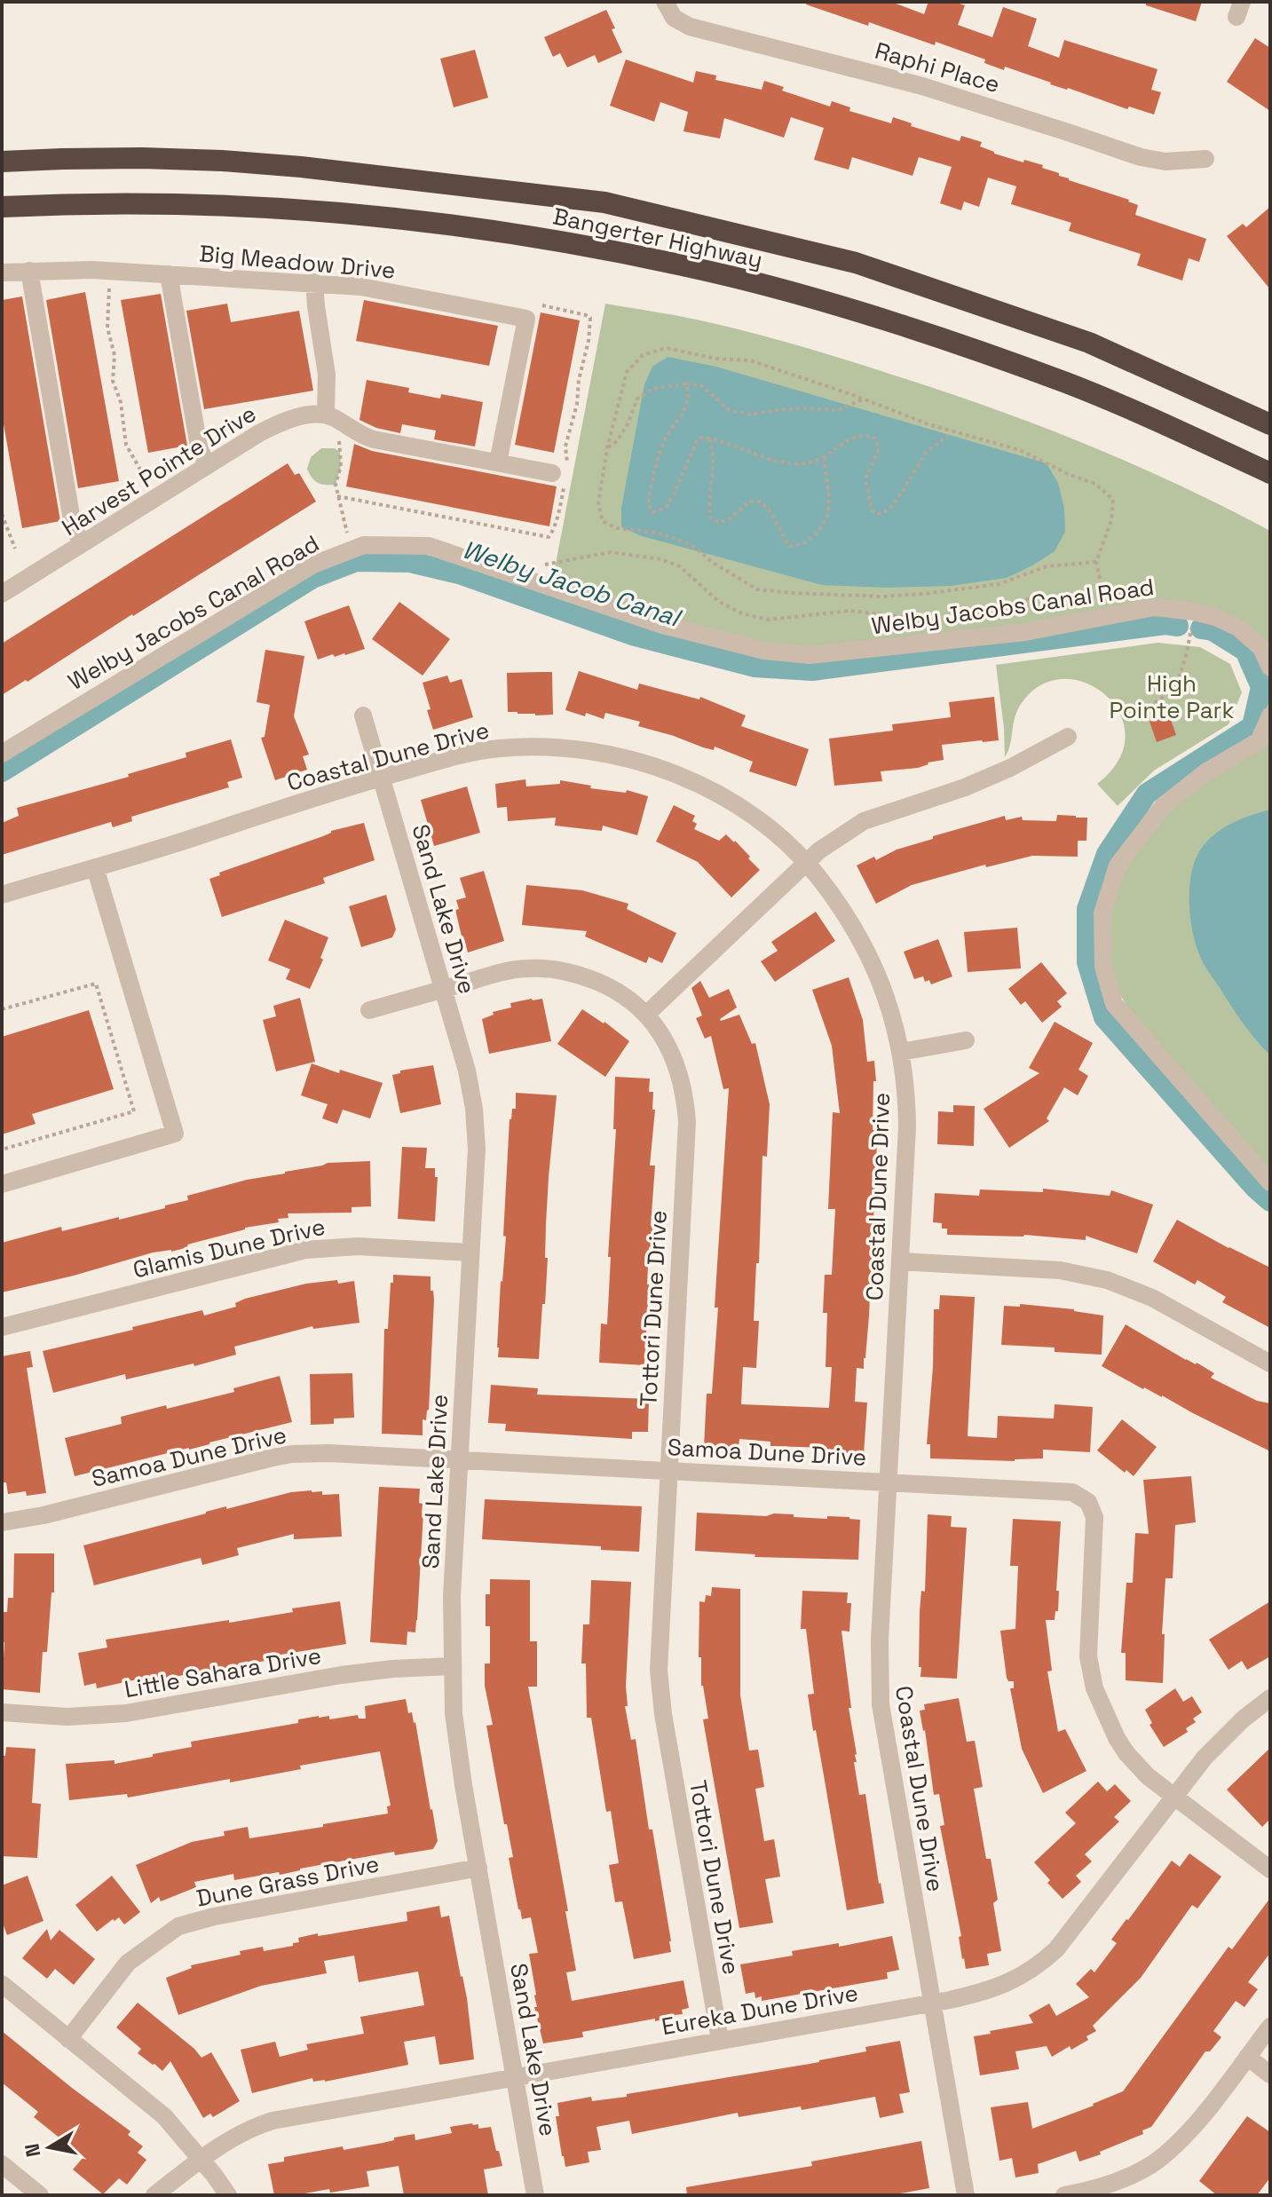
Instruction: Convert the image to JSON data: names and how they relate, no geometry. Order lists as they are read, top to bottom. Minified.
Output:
{"streets":{"highway":["Bangerter Highway"],"street":["Raphi Place","Big Meadow Drive","Harvest Pointe Drive","Welby Jacobs Canal Road","Coastal Dune Drive","Sand Lake Drive","Glamis Dune Drive","Tottori Dune Drive","Samoa Dune Drive","Little Sahara Drive","Dune Grass Drive","Eureka Dune Drive"]},"crossings":[["Coastal Dune Drive","Sand Lake Drive"],["Coastal Dune Drive","Samoa Dune Drive"],["Coastal Dune Drive","Eureka Dune Drive"],["Sand Lake Drive","Glamis Dune Drive"],["Sand Lake Drive","Tottori Dune Drive"],["Sand Lake Drive","Samoa Dune Drive"],["Sand Lake Drive","Little Sahara Drive"],["Sand Lake Drive","Dune Grass Drive"],["Sand Lake Drive","Eureka Dune Drive"],["Tottori Dune Drive","Samoa Dune Drive"],["Tottori Dune Drive","Eureka Dune Drive"],["Samoa Dune Drive","Eureka Dune Drive"]],"water":["Welby Jacob Canal"],"parks":["High Pointe Park"],"north":"left"}
